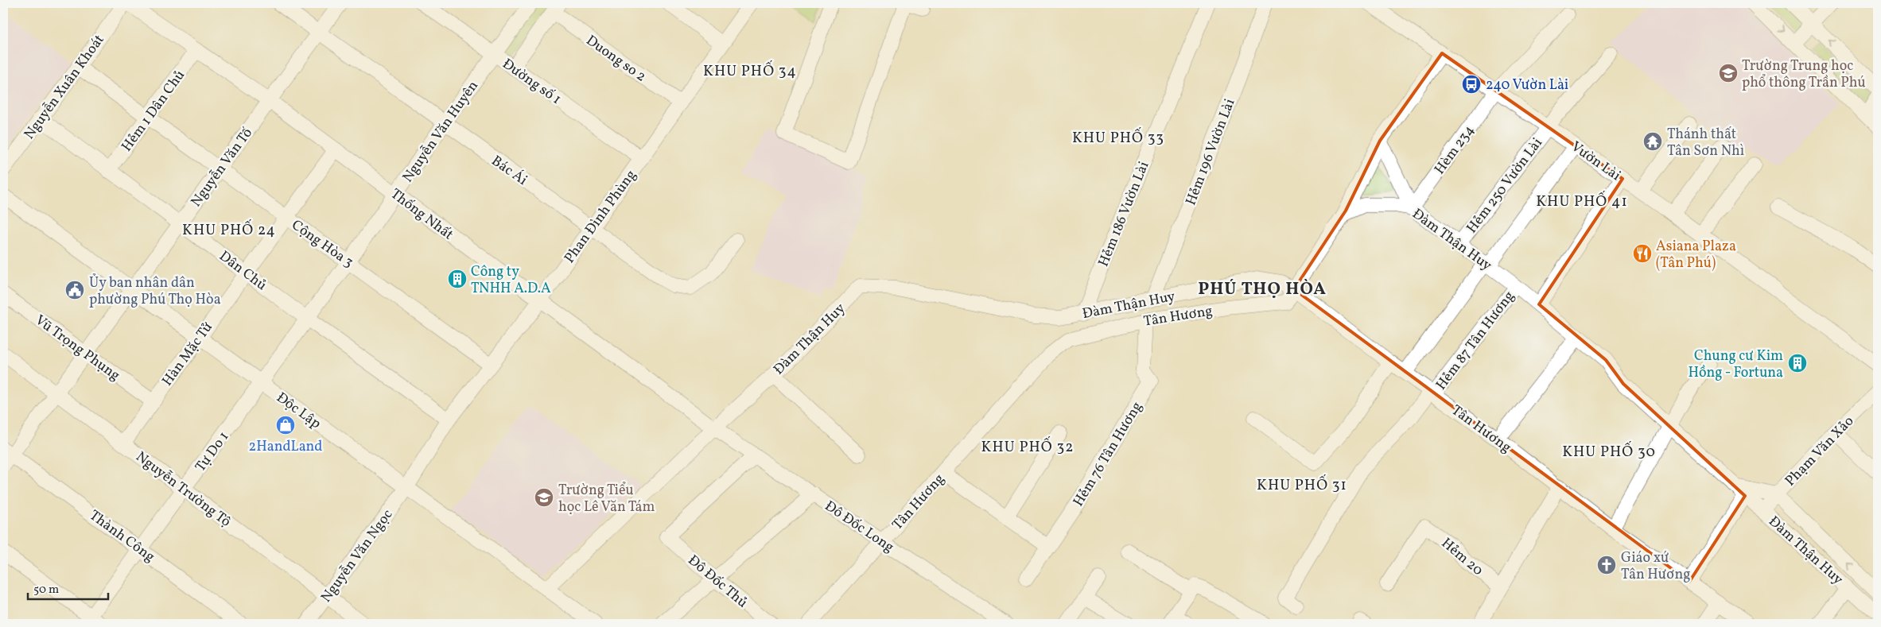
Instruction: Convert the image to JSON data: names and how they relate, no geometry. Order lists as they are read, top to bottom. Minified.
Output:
{"streets":{"street":["Duong so 2","Đường số 1","Nguyễn Xuân Khoát","Hẻm 1 Dân Chủ","Nguyễn Văn Huyên","Hèm 234","Hẻm 196 Vườn Lài","Vườn Lài","Nguyễn Văn Tố","Bác Ái","Hẻm 250 Vườn Lài","Thống Nhất","Hẻm 186 Vườn Lài","Phan Đình Phùng","Đàm Thận Huy","Cộng Hòa 3","Dân Chủ","Tân Hương","Hẻm 87 Tân Hương","Vũ Trọng Phụng","Hàn Mặc Tử","Độc Lập","Phạm Văn Xảo","Tự Do 1","Hẻm 76 Tân Hương","Nguyễn Trường Tộ","Đô Đốc Long","Thành Công","Nguyễn Văn Ngọc","Hẻm 20","Đô Đốc Thủ"]},"crossings":[["Duong so 2","Phan Đình Phùng"],["Đường số 1","Nguyễn Văn Huyên"],["Đường số 1","Phan Đình Phùng"],["Nguyễn Xuân Khoát","Thống Nhất"],["Nguyễn Xuân Khoát","Cộng Hòa 3"],["Nguyễn Xuân Khoát","Dân Chủ"],["Hẻm 1 Dân Chủ","Thống Nhất"],["Hẻm 1 Dân Chủ","Cộng Hòa 3"],["Hẻm 1 Dân Chủ","Dân Chủ"],["Nguyễn Văn Huyên","Bác Ái"],["Nguyễn Văn Huyên","Thống Nhất"],["Nguyễn Văn Huyên","Cộng Hòa 3"],["Nguyễn Văn Huyên","Dân Chủ"],["Nguyễn Văn Huyên","Độc Lập"],["Nguyễn Văn Huyên","Tự Do 1"],["Hèm 234","Vườn Lài"],["Hèm 234","Đàm Thận Huy"],["Hẻm 196 Vườn Lài","Đàm Thận Huy"],["Vườn Lài","Hẻm 250 Vườn Lài"],["Nguyễn Văn Tố","Bác Ái"],["Nguyễn Văn Tố","Thống Nhất"],["Nguyễn Văn Tố","Cộng Hòa 3"],["Nguyễn Văn Tố","Dân Chủ"],["Nguyễn Văn Tố","Vũ Trọng Phụng"],["Nguyễn Văn Tố","Độc Lập"],["Nguyễn Văn Tố","Nguyễn Trường Tộ"],["Nguyễn Văn Tố","Thành Công"],["Bác Ái","Phan Đình Phùng"],["Hẻm 250 Vườn Lài","Đàm Thận Huy"],["Thống Nhất","Phan Đình Phùng"],["Thống Nhất","Đàm Thận Huy"],["Thống Nhất","Hàn Mặc Tử"],["Thống Nhất","Đô Đốc Long"],["Hẻm 186 Vườn Lài","Đàm Thận Huy"],["Phan Đình Phùng","Cộng Hòa 3"],["Phan Đình Phùng","Dân Chủ"],["Phan Đình Phùng","Độc Lập"],["Phan Đình Phùng","Nguyễn Văn Ngọc"],["Đàm Thận Huy","Tân Hương"],["Đàm Thận Huy","Hẻm 87 Tân Hương"],["Đàm Thận Huy","Độc Lập"],["Đàm Thận Huy","Phạm Văn Xảo"],["Đàm Thận Huy","Đô Đốc Long"],["Cộng Hòa 3","Hàn Mặc Tử"],["Dân Chủ","Hàn Mặc Tử"],["Tân Hương","Hẻm 87 Tân Hương"],["Tân Hương","Hẻm 76 Tân Hương"],["Tân Hương","Đô Đốc Long"],["Vũ Trọng Phụng","Hàn Mặc Tử"],["Hàn Mặc Tử","Độc Lập"],["Hàn Mặc Tử","Nguyễn Trường Tộ"],["Độc Lập","Tự Do 1"],["Độc Lập","Nguyễn Văn Ngọc"],["Tự Do 1","Nguyễn Trường Tộ"],["Tự Do 1","Thành Công"],["Nguyễn Trường Tộ","Nguyễn Văn Ngọc"],["Đô Đốc Long","Đô Đốc Thủ"]],"districts":["KHU PHỐ 34","KHU PHỐ 33","KHU PHỐ 41","KHU PHỐ 24","PHÚ THỌ HÒA","KHU PHỐ 32","KHU PHỐ 30","KHU PHỐ 31"],"places":{"school or university":["Trường Trung học phổ thông Trần Phú","Trường Tiểu học Lê Văn Tám"],"bus stop":["240 Vườn Lài"],"temple":["Thánh thất Tân Sơn Nhì"],"restaurant":["Asiana Plaza (Tân Phú)"],"building":["Công ty TNHH A.D.A","Chung cư Kim Hồng - Fortuna"],"public building":["Ủy ban nhân dân phường Phú Thọ Hòa"],"shop":["2HandLand"],"church":["Giáo xứ Tân Hương"]},"scale_bar":"50 m"}
